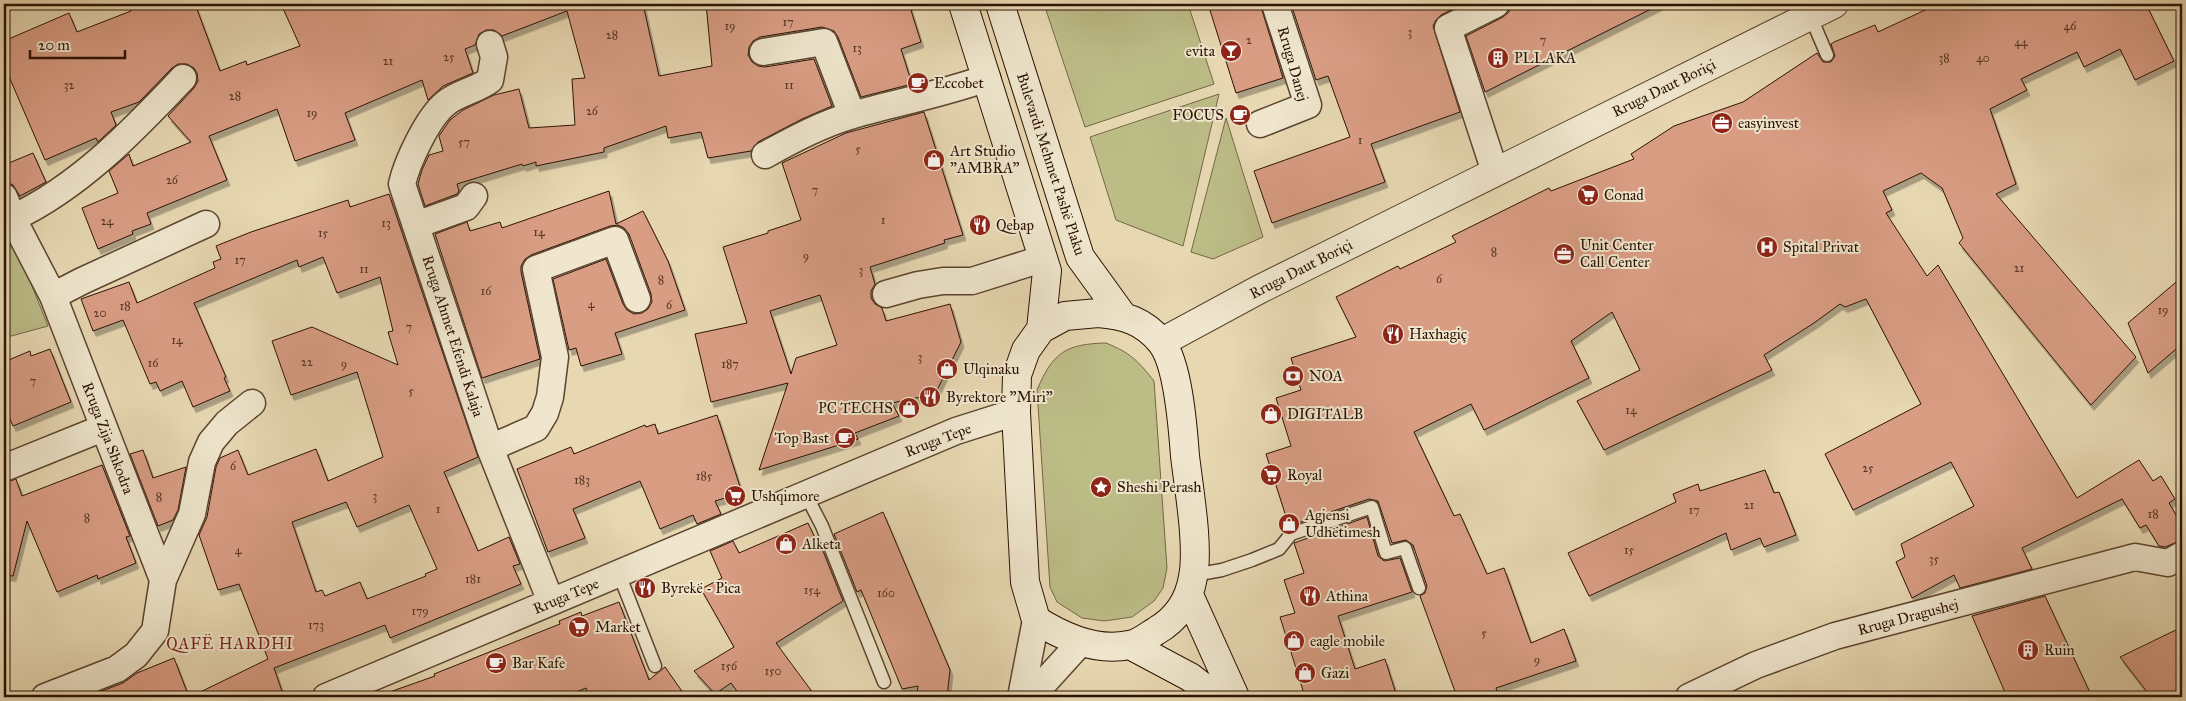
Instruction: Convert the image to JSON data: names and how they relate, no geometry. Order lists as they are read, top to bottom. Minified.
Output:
{"streets":{"main road":["Rruga Daut Boriçi","Bulevardi Mehmet Pashë Plaku"],"street":["Rruga Danej","Rruga Ahmet Efendi Kalaja","Rruga Zija Shkodra","Rruga Tepe","Rruga Dragushej"]},"crossings":[["Rruga Ahmet Efendi Kalaja","Rruga Tepe"]],"districts":["QAFË HARDHI"],"places":{"bar":["evita"],"building":["PLLAKA","Ruin"],"cafe":["Eccobet","FOCUS","Top Bast","Bar Kafe"],"office":["easyinvest","Unit Center Call Center"],"shop":["Art Studio \"AMBRA\"","Ulqinaku","PC TECHS","DIGITALB","Agjensi Udhëtimesh","Alketa","eagle mobile","Gazi"],"supermarket":["Conad","Royal","Ushqimore","Market"],"restaurant":["Qebap","Haxhagiç","Byrektore \"Miri\"","Byrekë - Pica","Athina"],"hospital":["Spital Privat"],"bank":["NOA"],"place":["Sheshi Perash"]},"house_numbers":["17","19","46","3","28","2","7","44","13","25","38","40","21","32","11","28","26","19","1","57","5","26","7","1","24","13","14","15","8","9","17","21","11","3","6","8","16","4","6","18","19","20","7","14","3","22","16","9","187","7","5","14","6","25","185","183","3","8","21","1","17","18","8","4","15","35","181","154","160","179","173","5","9","156","150"],"scale_bar":"20 m"}
